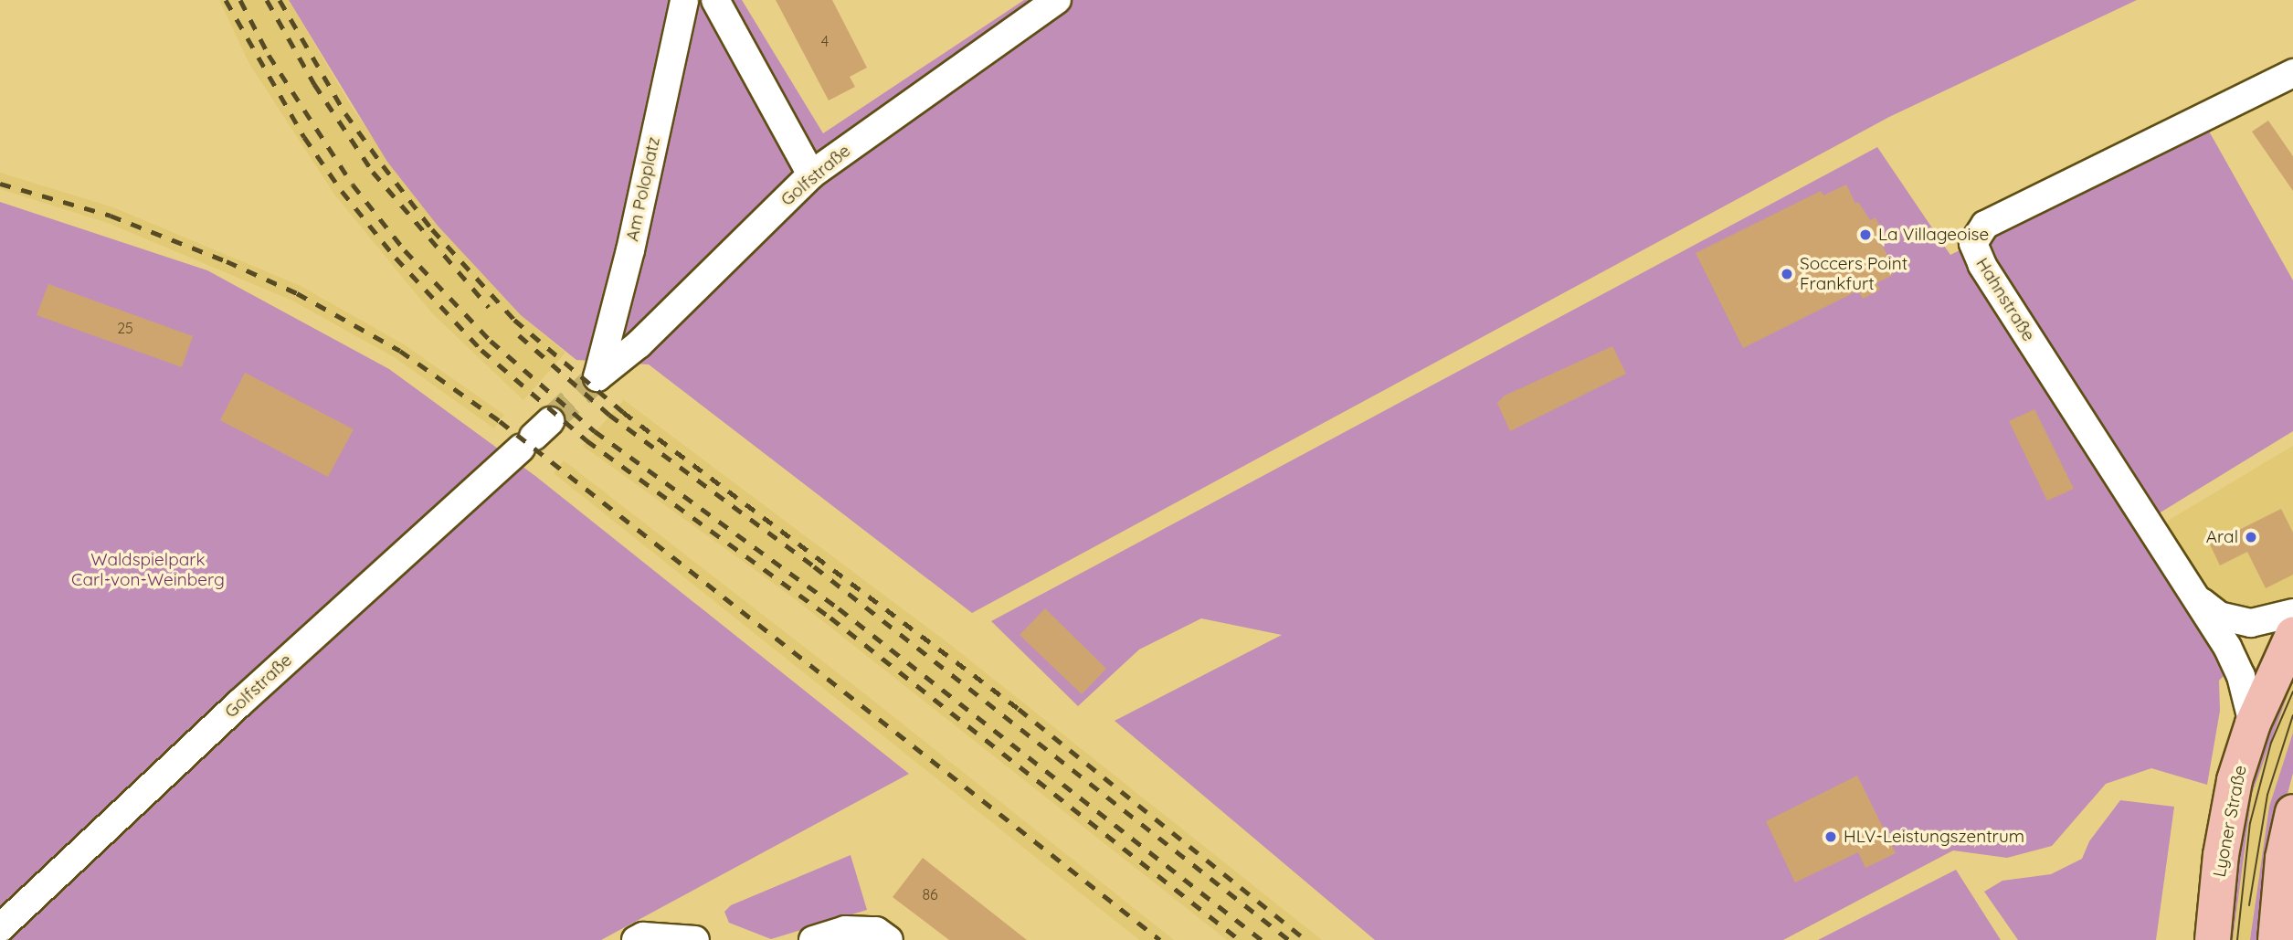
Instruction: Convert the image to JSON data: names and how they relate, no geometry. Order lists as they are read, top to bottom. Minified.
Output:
{"streets":{"main road":["Lyoner Straße"],"street":["Golfstraße","Am Poloplatz","Hahnstraße"]},"crossings":[["Golfstraße","Am Poloplatz"],["Hahnstraße","Lyoner Straße"]],"parks":["Waldspielpark Carl-von-Weinberg"],"places":["La Villageoise","Soccers Point Frankfurt","Aral","HLV-Leistungszentrum"],"house_numbers":["4","25","86"]}
